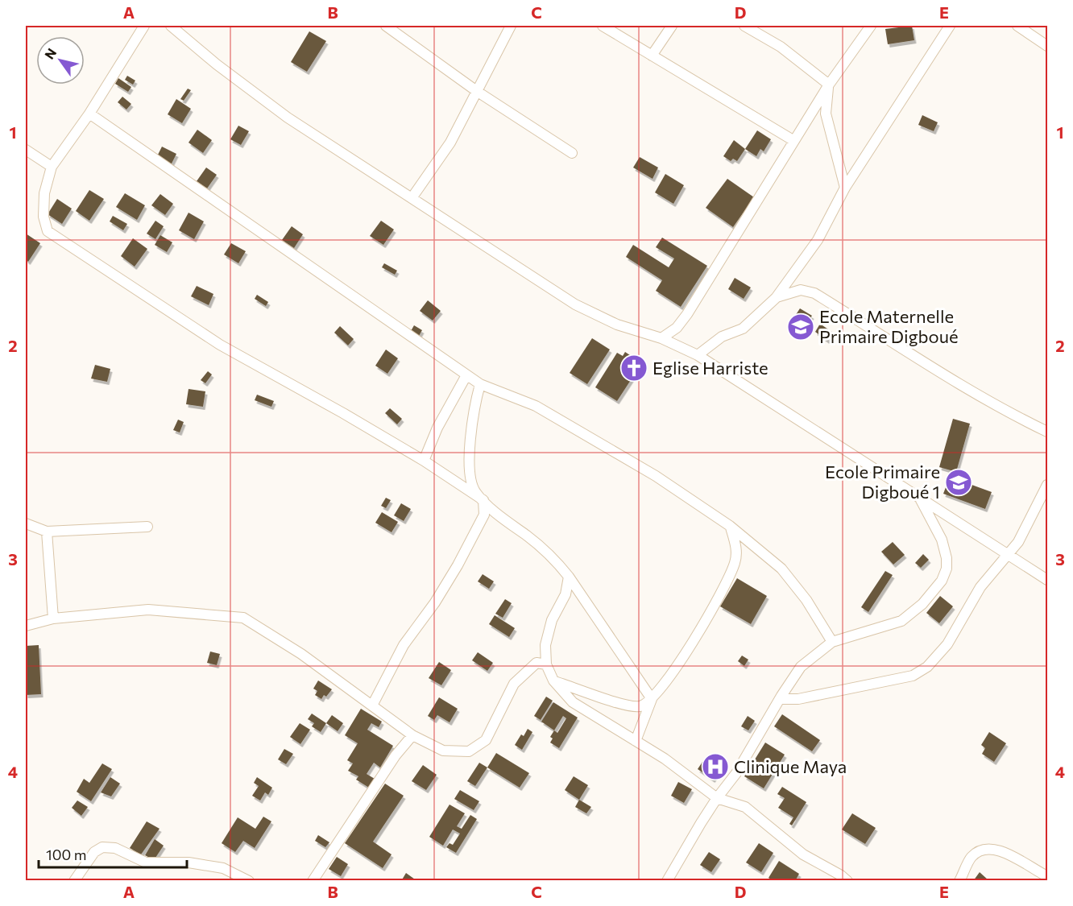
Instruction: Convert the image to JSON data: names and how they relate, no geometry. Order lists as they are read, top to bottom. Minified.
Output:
{"places":{"school or university":["Ecole Maternelle Primaire Digboué","Ecole Primaire Digboué 1"],"church":["Eglise Harriste"],"hospital":["Clinique Maya"]},"scale_bar":"100 m","north":"top left","grid":{"columns":["A","B","C","D","E"],"rows":["1","2","3","4"]}}
